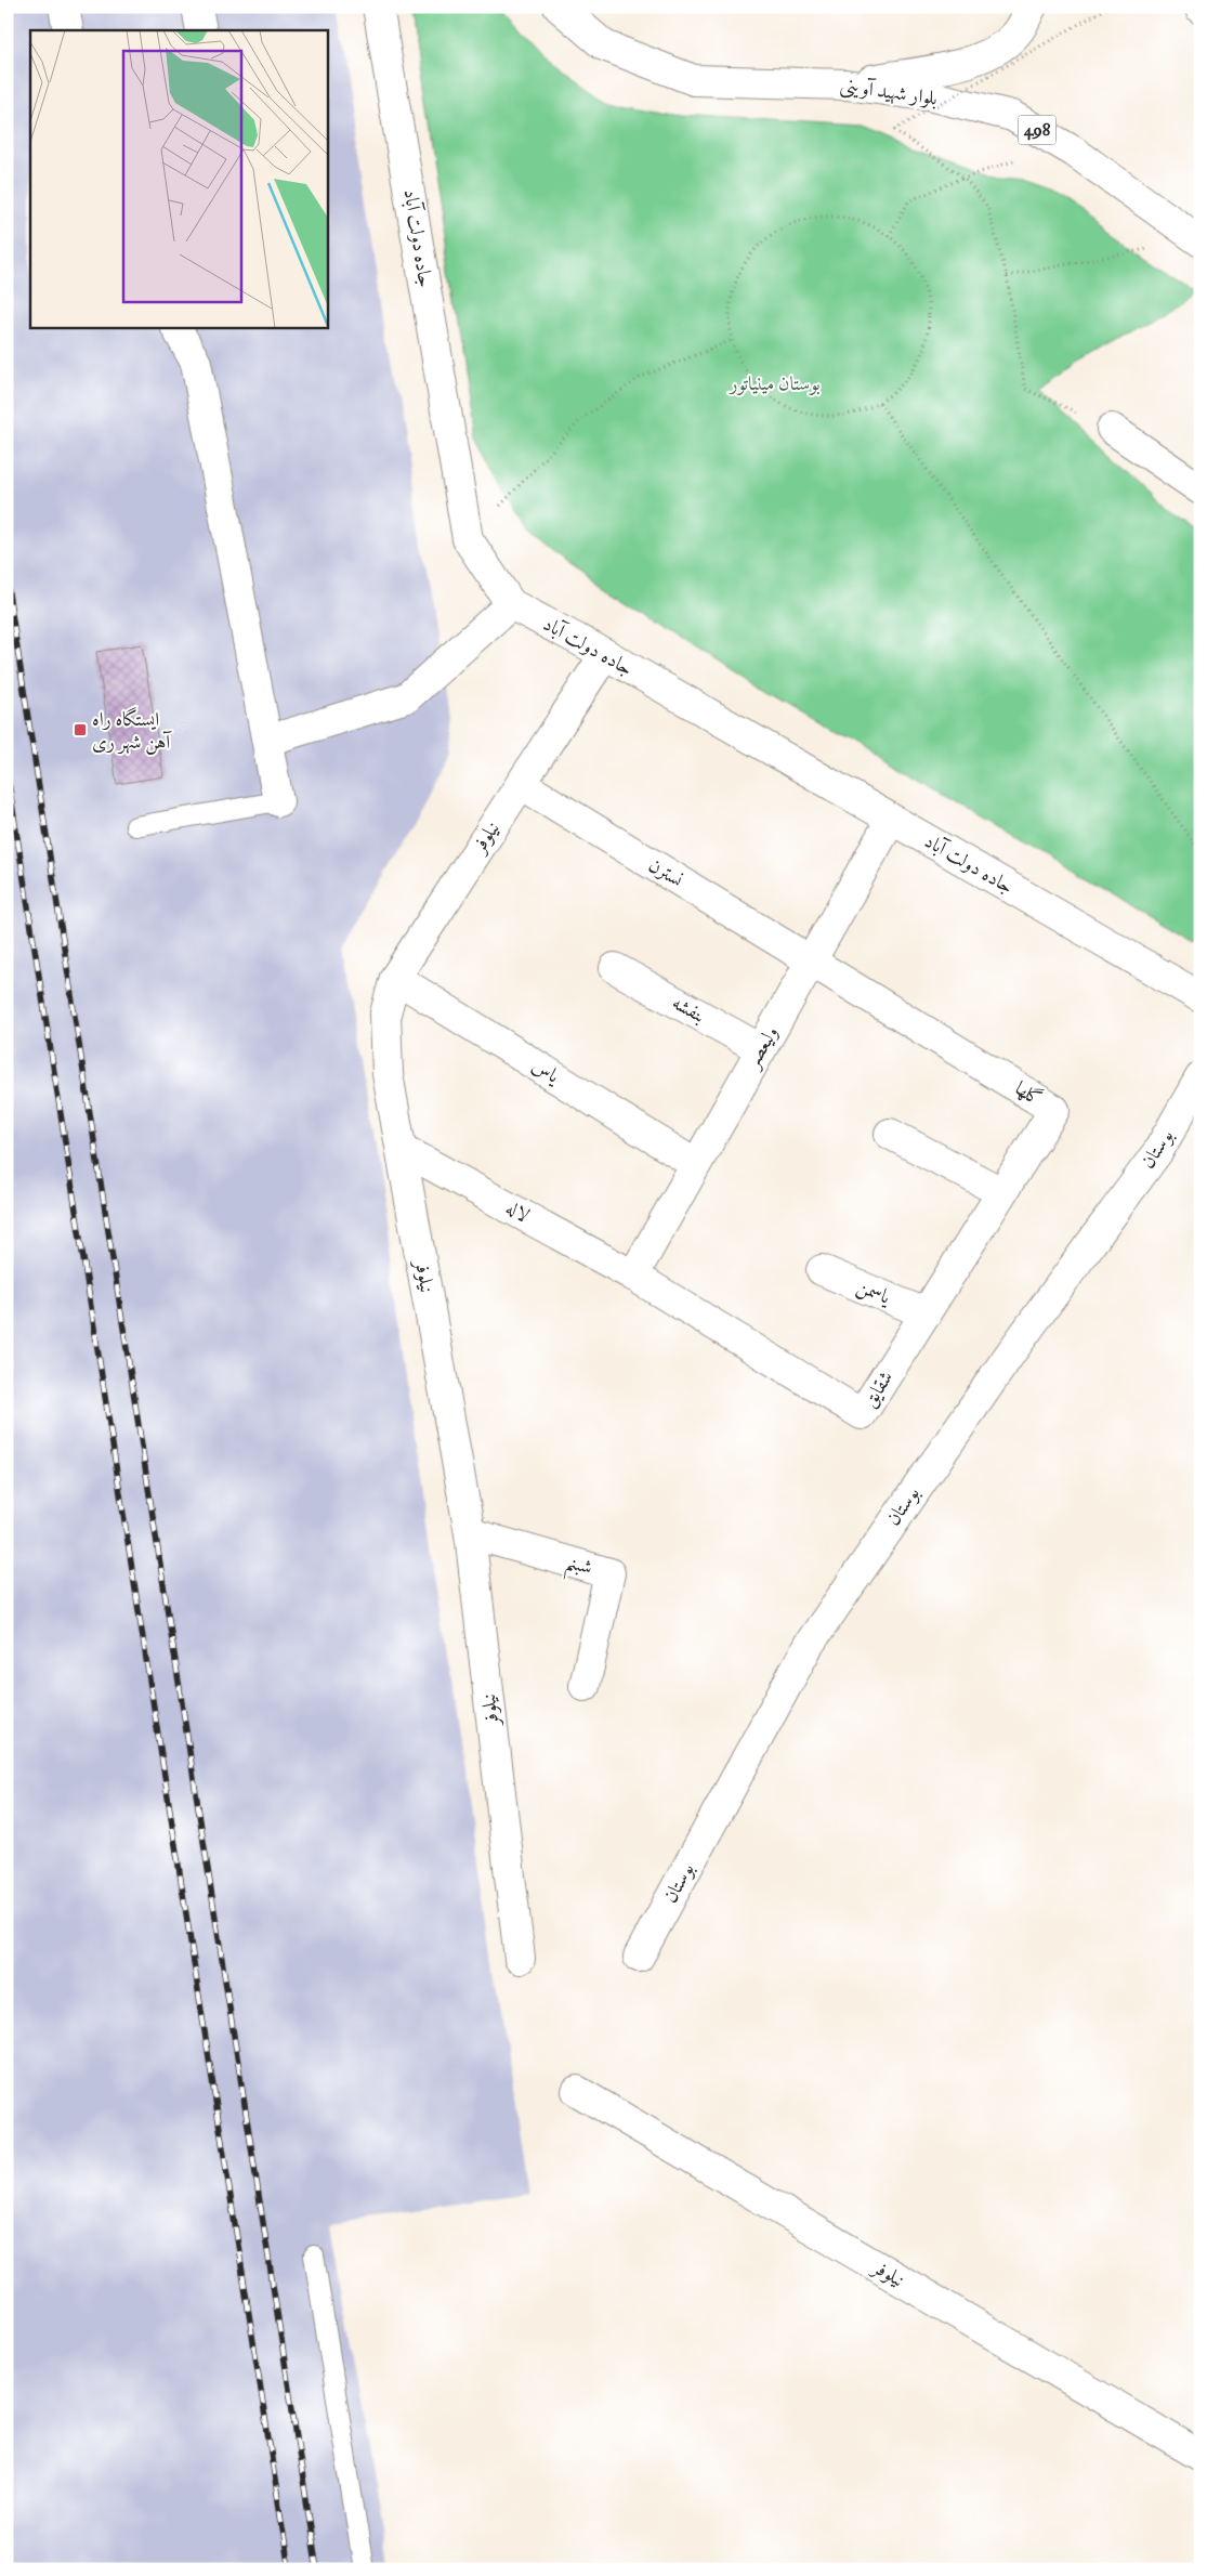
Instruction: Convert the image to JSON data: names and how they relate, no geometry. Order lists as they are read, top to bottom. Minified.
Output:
{"streets":{"street":["بلوار شهید آوینی","498","جاده دولت آباد","نیلوفر","نسترن","بنفشه","ولیعصر","یاس","گلها","بوستان","لاله","یاسمن","شقایق","شبنم"]},"crossings":[["جاده دولت آباد","نیلوفر"],["جاده دولت آباد","ولیعصر"],["نیلوفر","نسترن"],["نیلوفر","یاس"],["نیلوفر","لاله"],["نیلوفر","شبنم"],["نسترن","ولیعصر"],["نسترن","گلها"],["بنفشه","ولیعصر"],["ولیعصر","یاس"],["ولیعصر","گلها"],["ولیعصر","لاله"],["ولیعصر","شقایق"],["گلها","شقایق"],["لاله","شقایق"],["یاسمن","شقایق"]],"parks":["بوستان مینیاتور"],"places":{"transit":["ایستگاه راه آهن شهر ری"]}}
